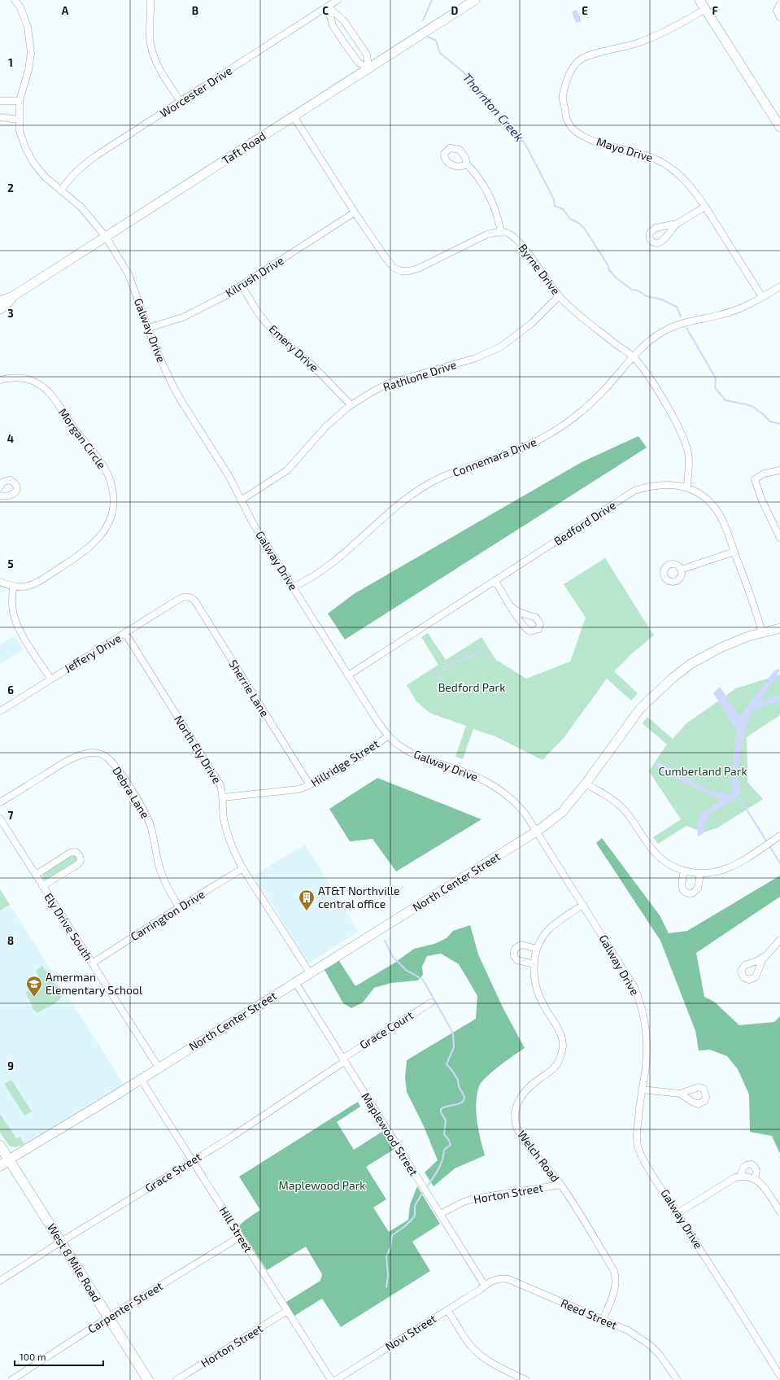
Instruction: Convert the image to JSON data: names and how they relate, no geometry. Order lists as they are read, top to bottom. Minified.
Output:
{"streets":{"main road":["North Center Street","West 8 Mile Road"],"street":["Worcester Drive","Taft Road","Mayo Drive","Byrne Drive","Kilrush Drive","Galway Drive","Emery Drive","Rathlone Drive","Morgan Circle","Connemara Drive","Bedford Drive","Jeffery Drive","Sherrie Lane","North Ely Drive","Hillridge Street","Debra Lane","Carrington Drive","Ely Drive South","Grace Court","Maplewood Street","Welch Road","Grace Street","Horton Street","Hill Street","Carpenter Street","Reed Street","Novi Street"]},"crossings":[["Worcester Drive","Galway Drive"],["Taft Road","Galway Drive"],["Mayo Drive","Connemara Drive"],["Byrne Drive","Rathlone Drive"],["Byrne Drive","Connemara Drive"],["Byrne Drive","Bedford Drive"],["Kilrush Drive","Galway Drive"],["Kilrush Drive","Emery Drive"],["Galway Drive","Rathlone Drive"],["Galway Drive","Connemara Drive"],["Galway Drive","Bedford Drive"],["Galway Drive","Hillridge Street"],["Galway Drive","North Center Street"],["Galway Drive","Welch Road"],["Emery Drive","Rathlone Drive"],["Bedford Drive","North Center Street"],["Jeffery Drive","Sherrie Lane"],["Jeffery Drive","North Ely Drive"],["Sherrie Lane","Hillridge Street"],["North Ely Drive","Hillridge Street"],["North Ely Drive","North Center Street"],["North Ely Drive","Carrington Drive"],["Debra Lane","Carrington Drive"],["North Center Street","Ely Drive South"],["North Center Street","Maplewood Street"],["North Center Street","Hill Street"],["North Center Street","West 8 Mile Road"],["Carrington Drive","Ely Drive South"],["Grace Court","Maplewood Street"],["Grace Court","Grace Street"],["Maplewood Street","Grace Street"],["Maplewood Street","Horton Street"],["Maplewood Street","Reed Street"],["Maplewood Street","Novi Street"],["Welch Road","Horton Street"],["Welch Road","Reed Street"],["Grace Street","Hill Street"],["Grace Street","West 8 Mile Road"],["Horton Street","Hill Street"],["Hill Street","Carpenter Street"],["West 8 Mile Road","Carpenter Street"],["Reed Street","Novi Street"]],"water":["Thornton Creek"],"parks":["Bedford Park","Cumberland Park","Maplewood Park"],"places":{"building":["AT&T Northville central office"],"school or university":["Amerman Elementary School"]},"scale_bar":"100 m","grid":{"columns":["A","B","C","D","E","F"],"rows":["1","2","3","4","5","6","7","8","9"]}}
